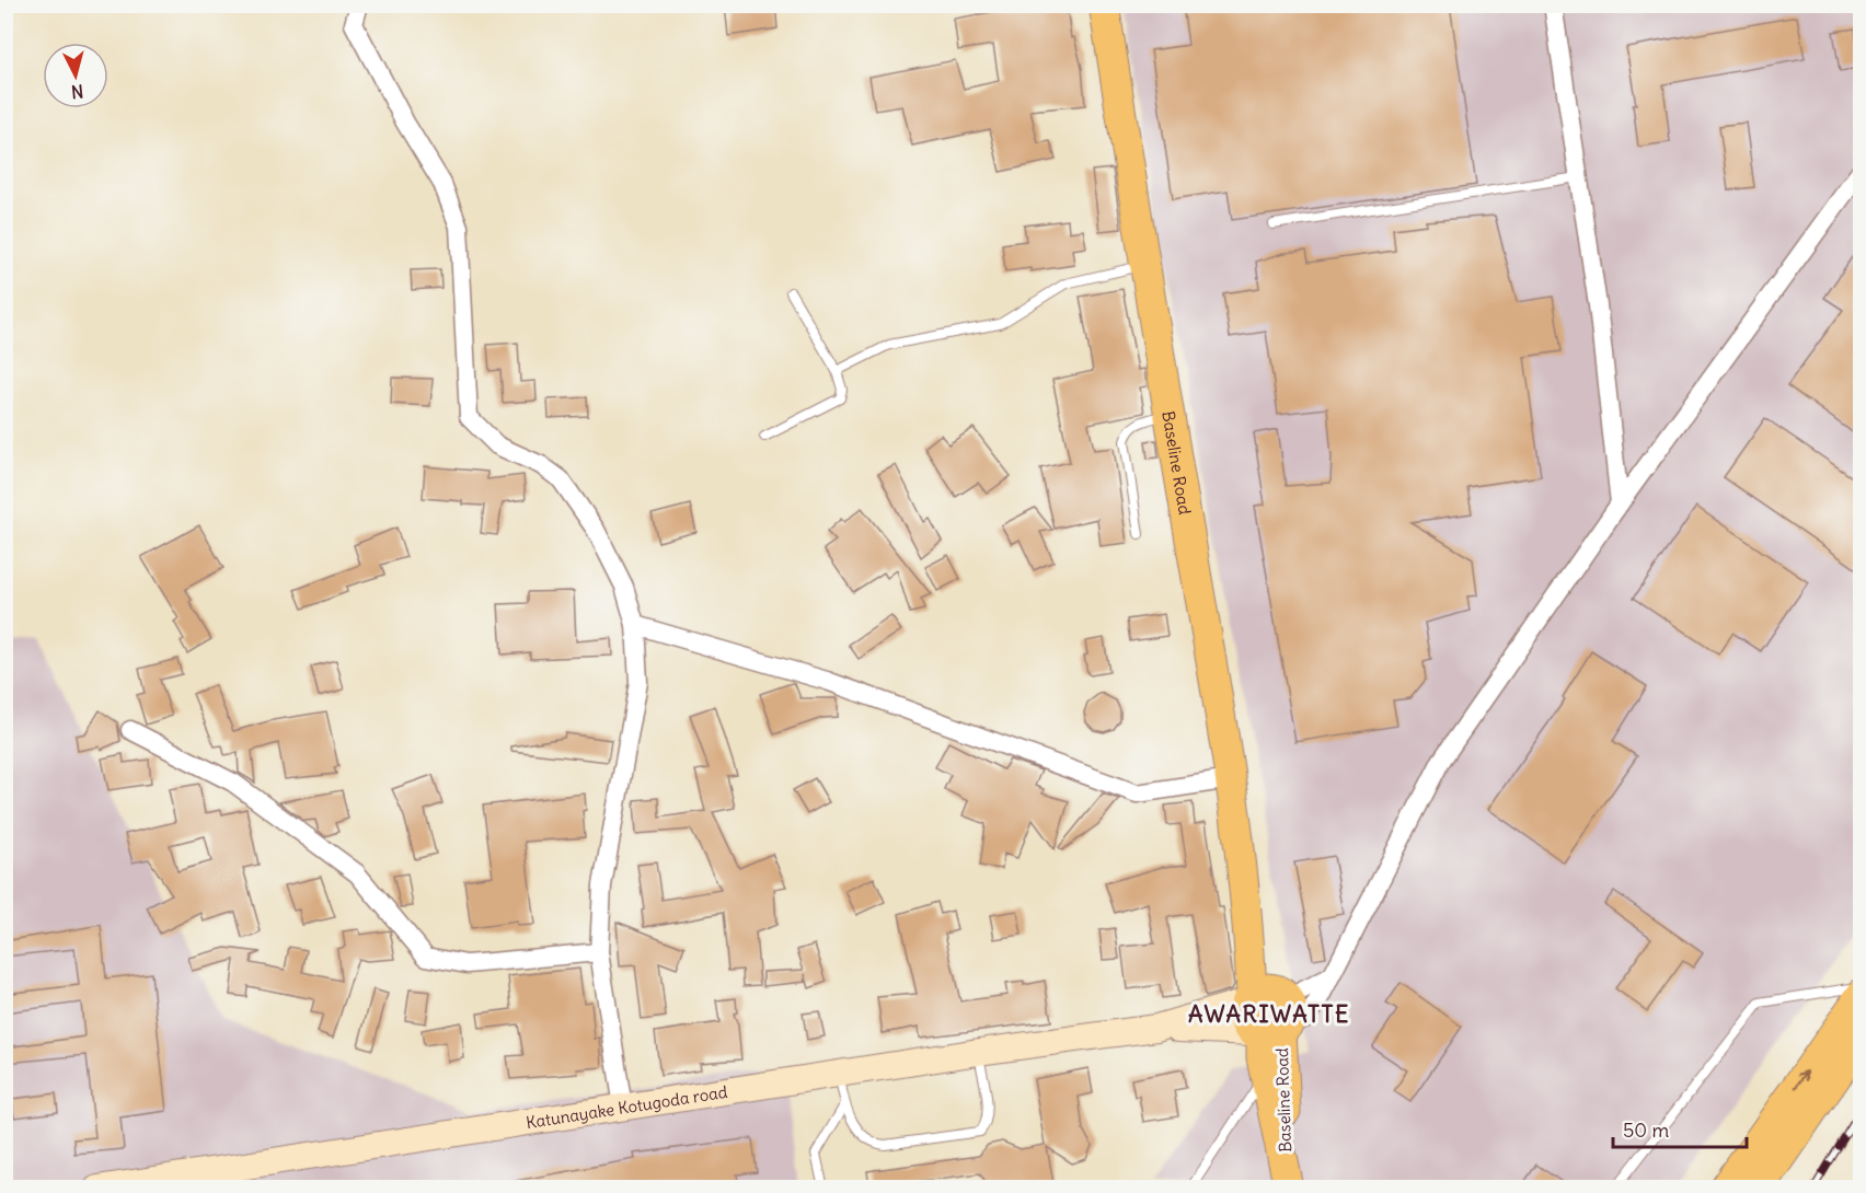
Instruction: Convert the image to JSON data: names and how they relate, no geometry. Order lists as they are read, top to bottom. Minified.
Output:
{"streets":{"main road":["Baseline Road","Katunayake Kotugoda road"]},"crossings":[["Baseline Road","Katunayake Kotugoda road"]],"districts":["AWARIWATTE"],"scale_bar":"50 m","north":"bottom"}
